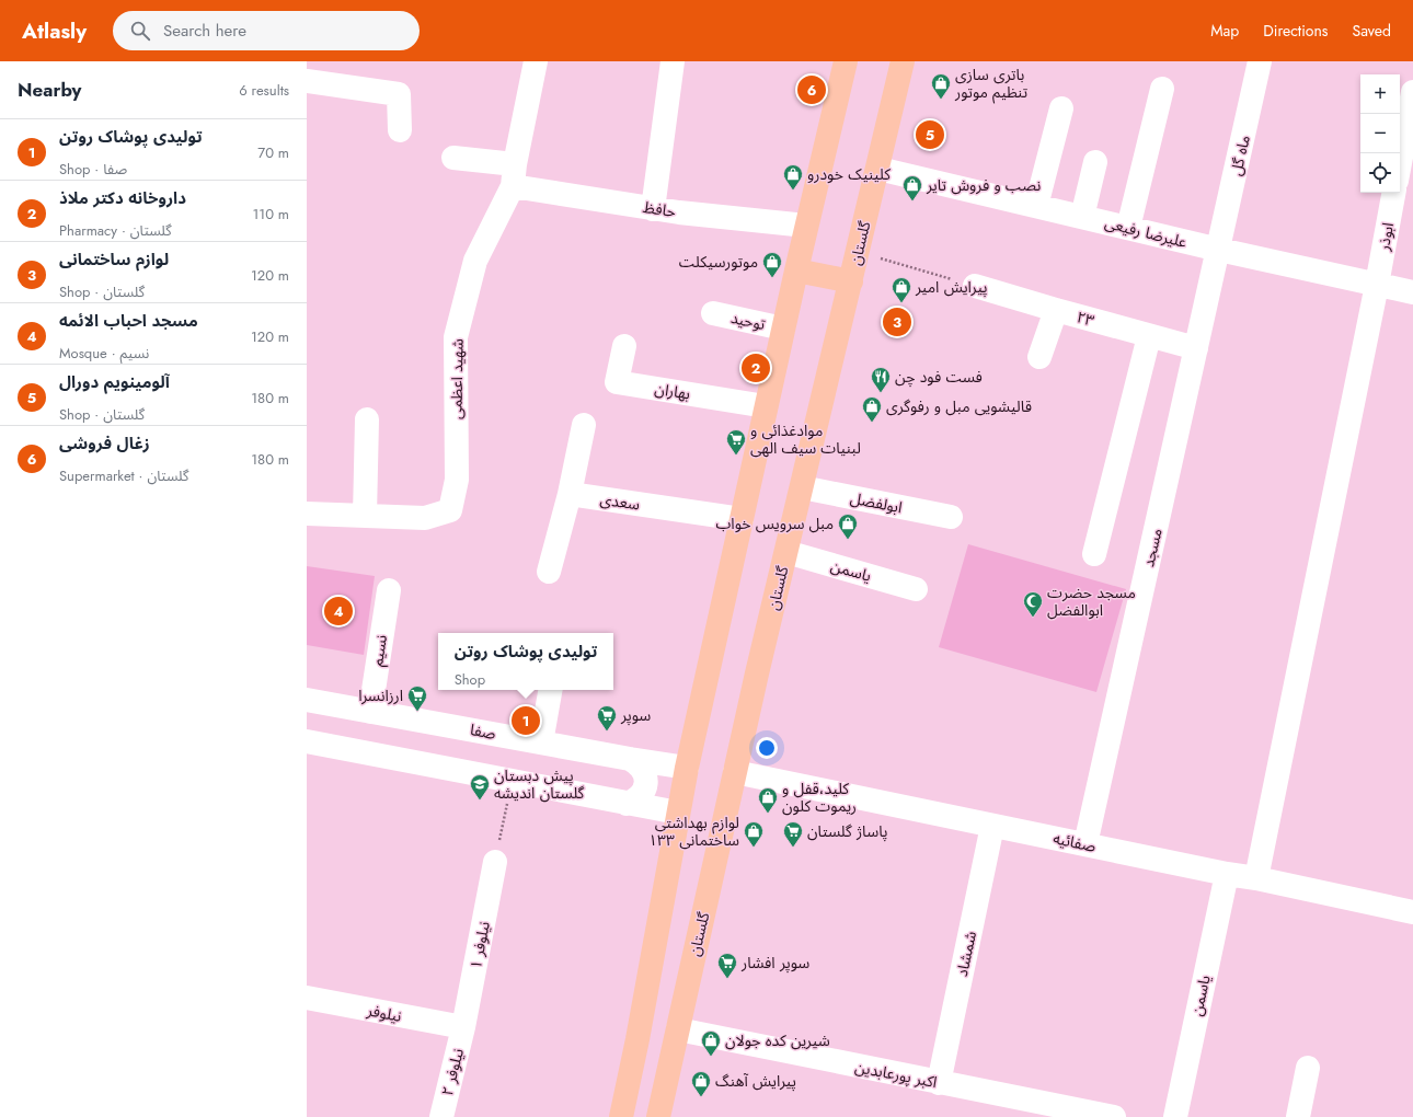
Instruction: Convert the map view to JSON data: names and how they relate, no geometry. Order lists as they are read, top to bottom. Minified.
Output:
{"streets":{"main road":["گلستان"],"street":["ماه گل","حافظ","علیرضا رفیعی","ابوذر","۲۳","توحید","شهید اعظمی","بهاران","سعدی","ابولفضل","مسجد","یاسمن","نسیم","صفا","صفائیه","نیلوفر ۱","شمشاد","نیلوفر","نیلوفر ۲","اکبر پورعابدین"]},"crossings":[["ماه گل","علیرضا رفیعی"],["ماه گل","مسجد"],["حافظ","شهید اعظمی"],["علیرضا رفیعی","ابوذر"],["علیرضا رفیعی","گلستان"],["علیرضا رفیعی","مسجد"],["ابوذر","صفائیه"],["گلستان","ابولفضل"],["گلستان","یاسمن"],["گلستان","صفائیه"],["گلستان","اکبر پورعابدین"],["۲۳","مسجد"],["مسجد","صفائیه"],["یاسمن","صفائیه"],["نسیم","صفا"],["صفائیه","شمشاد"],["نیلوفر ۱","نیلوفر"],["نیلوفر ۱","نیلوفر ۲"],["شمشاد","اکبر پورعابدین"],["نیلوفر","نیلوفر ۲"]],"places":{"shop":["باتری سازی تنظیم موتور","کلینیک خودرو","نصب و فروش تایر","موتورسیکلت","پیرایش امیر","قالیشویی مبل و رفوگری","مبل سرویس خواب","کلید،قفل و ریموت کلون","لوازم بهداشتی ساختمانی ۱۳۳","شیرین کده جولان","پیرایش آهنگ"],"restaurant":["فست فود چن"],"supermarket":["موادغذائی و لبنیات سیف الهی","ارزانسرا","سوپر","پاساژ گلستان","سوپر افشار"],"mosque":["مسجد حضرت ابوالفضل"],"school or university":["پیش دبستان گلستان اندیشه"]},"page":{"header":"Atlasly","search":"Search here","nav":["Map","Directions","Saved"],"heading":["Nearby","6 results"],"pins":["6","5","3","2","4","1"],"map_buttons":["+","−"],"list":[{"mark":"1","name":"تولیدی پوشاک روتن","note":"Shop · صفا","value":"70 m"},{"mark":"2","name":"داروخانه دکتر ملاذ","note":"Pharmacy · گلستان","value":"110 m"},{"mark":"3","name":"لوازم ساختمانی","note":"Shop · گلستان","value":"120 m"},{"mark":"4","name":"مسجد احباب الائمه","note":"Mosque · نسیم","value":"120 m"},{"mark":"5","name":"آلومینویم دورال","note":"Shop · گلستان","value":"180 m"},{"mark":"6","name":"زغال فروشی","note":"Supermarket · گلستان","value":"180 m"}],"popup":["تولیدی پوشاک روتن","Shop"]}}
